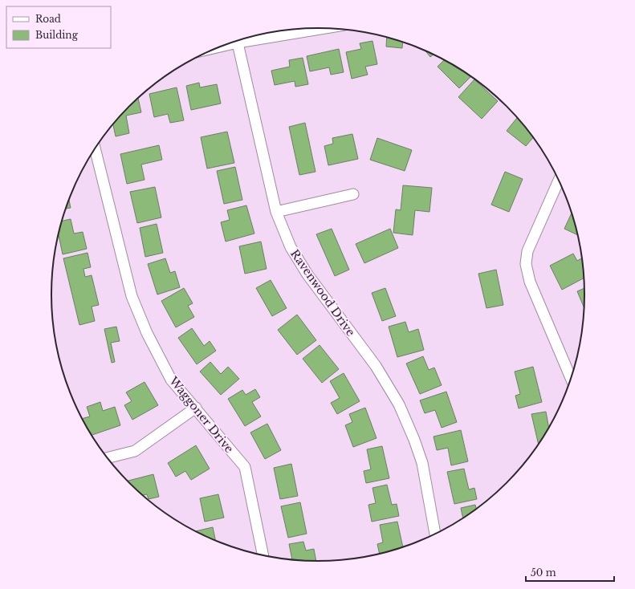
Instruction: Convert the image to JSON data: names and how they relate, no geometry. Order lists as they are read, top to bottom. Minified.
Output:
{"streets":{"street":["Ravenwood Drive","Waggoner Drive"]},"legend":["Road","Building"],"scale_bar":"50 m"}
